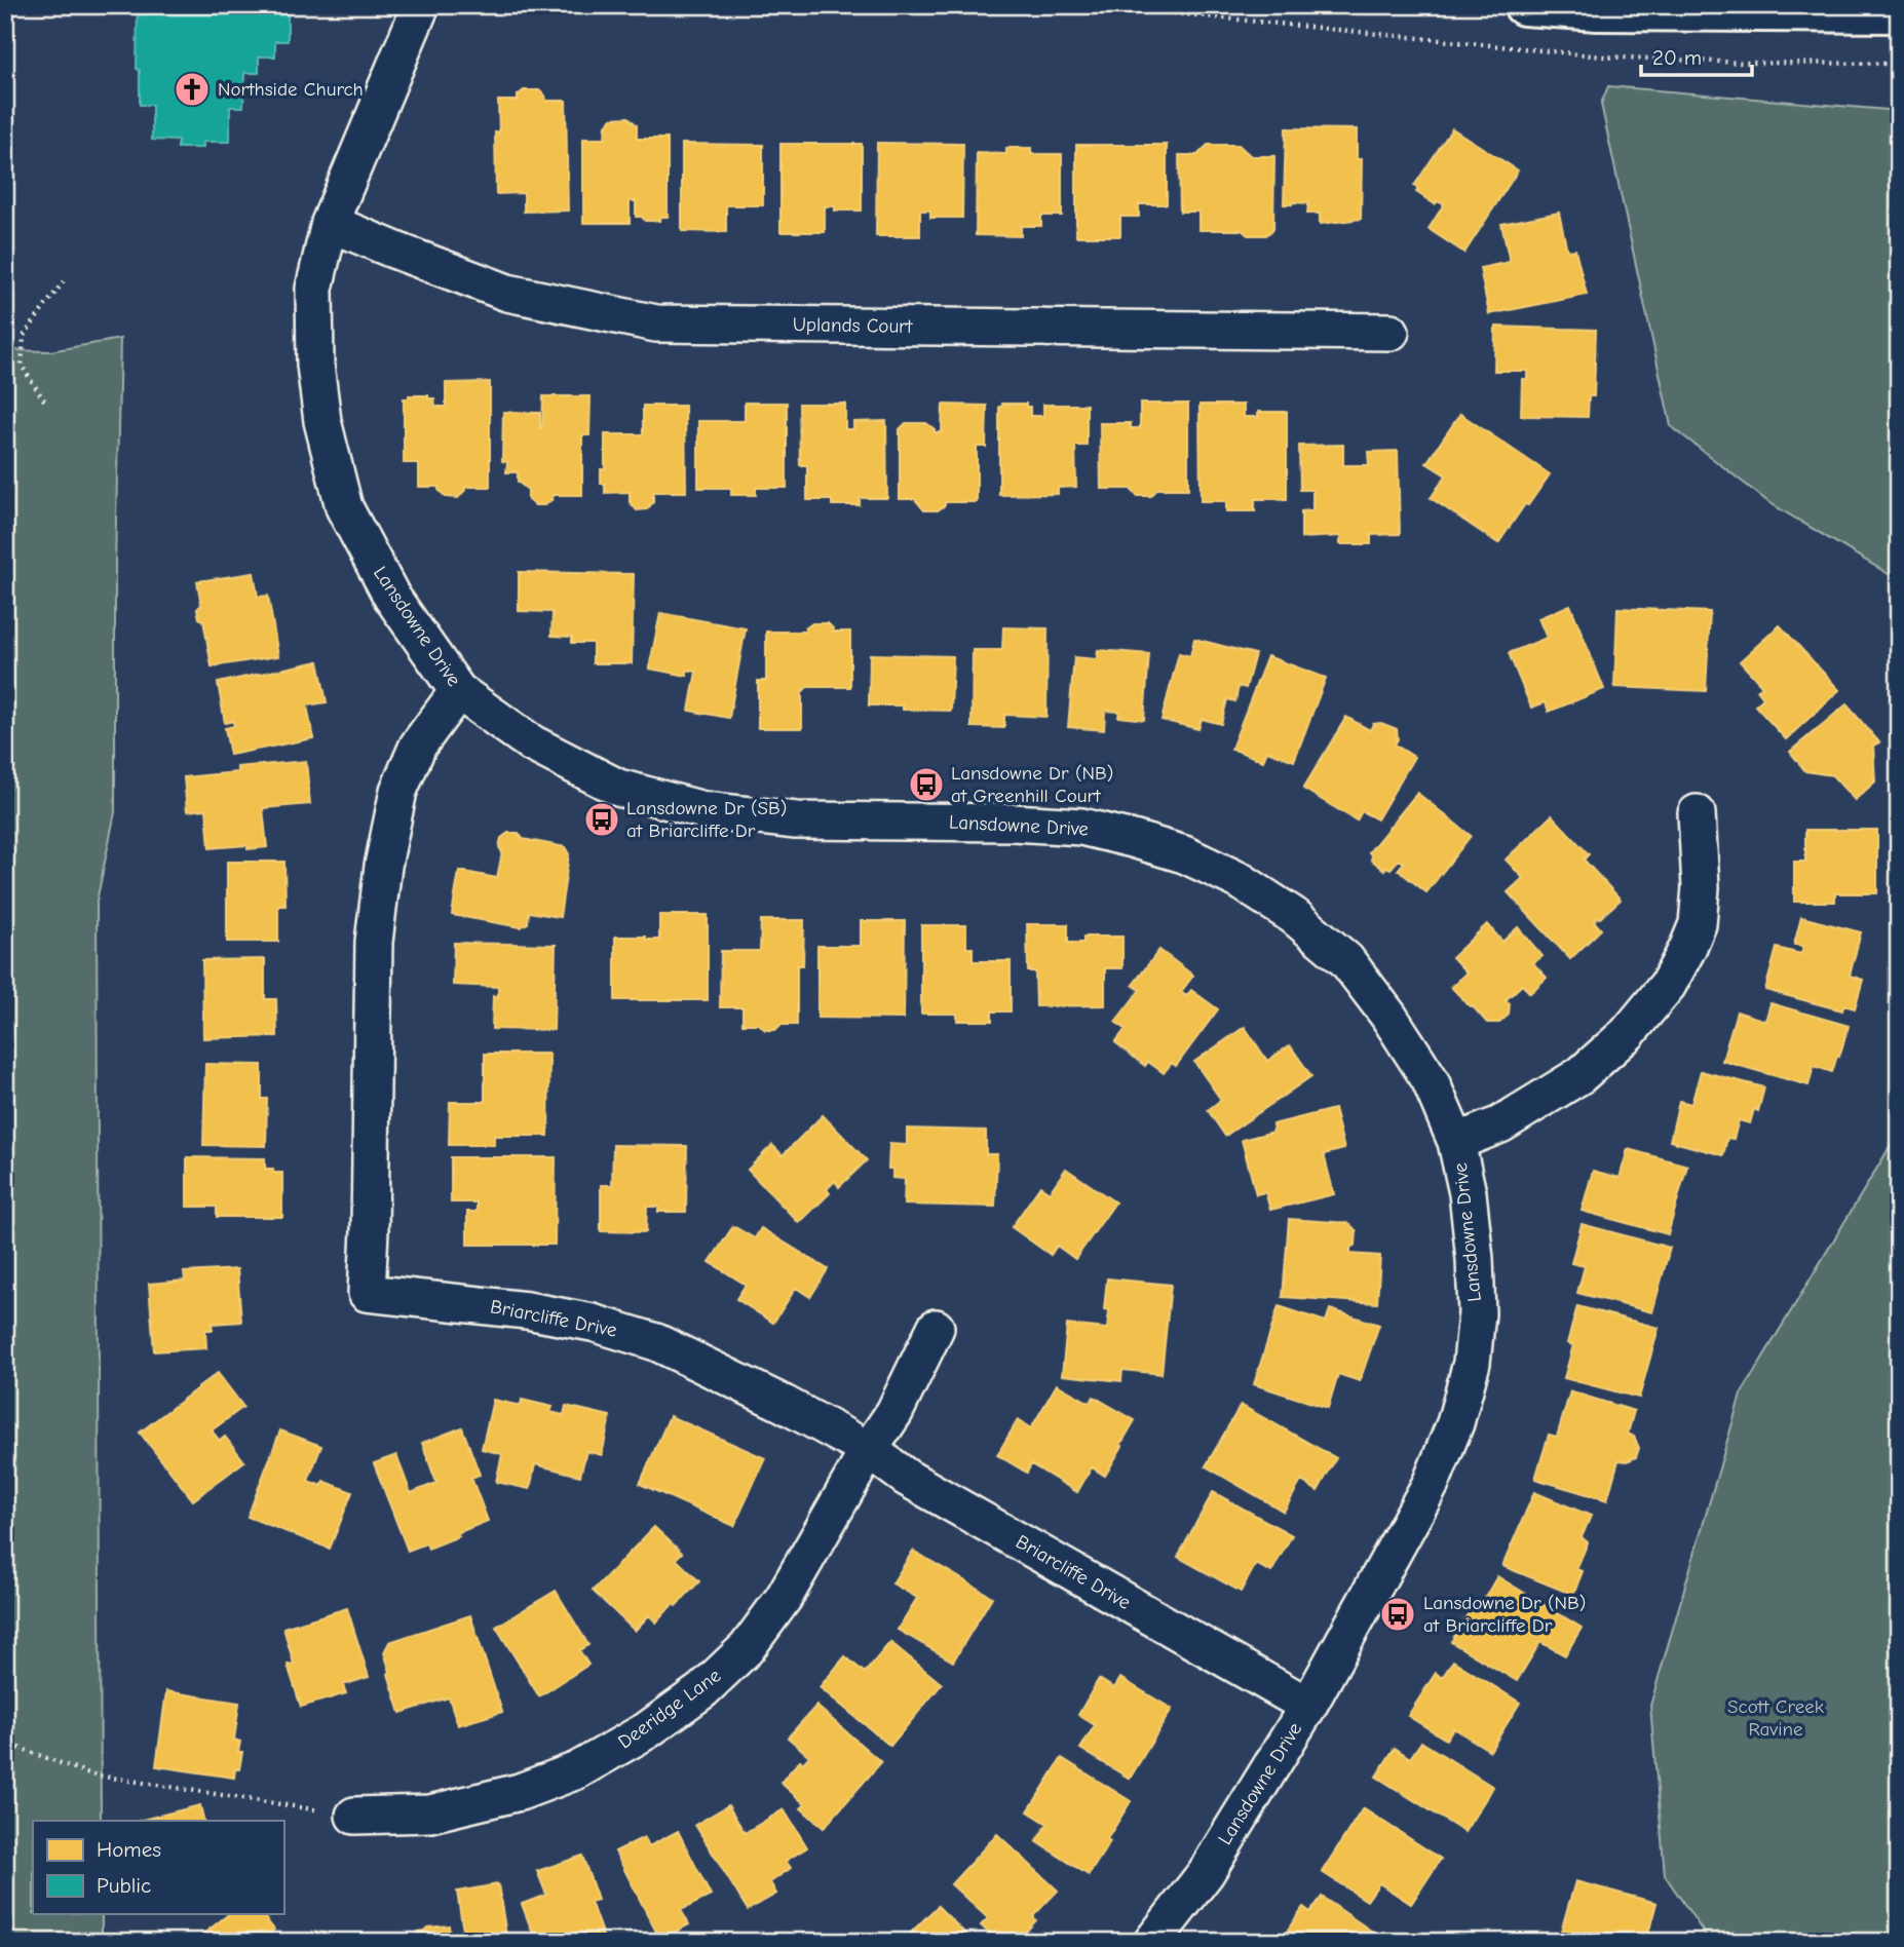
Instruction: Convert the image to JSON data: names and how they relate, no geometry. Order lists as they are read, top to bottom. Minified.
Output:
{"streets":{"street":["Uplands Court","Lansdowne Drive","Briarcliffe Drive","Deeridge Lane"]},"crossings":[["Uplands Court","Lansdowne Drive"],["Lansdowne Drive","Briarcliffe Drive"],["Briarcliffe Drive","Deeridge Lane"]],"parks":["Scott Creek Ravine"],"places":{"church":["Northside Church"],"bus stop":["Lansdowne Dr (NB) at Greenhill Court","Lansdowne Dr (SB) at Briarcliffe Dr","Lansdowne Dr (NB) at Briarcliffe Dr"]},"legend":["Homes","Public"],"scale_bar":"20 m"}
